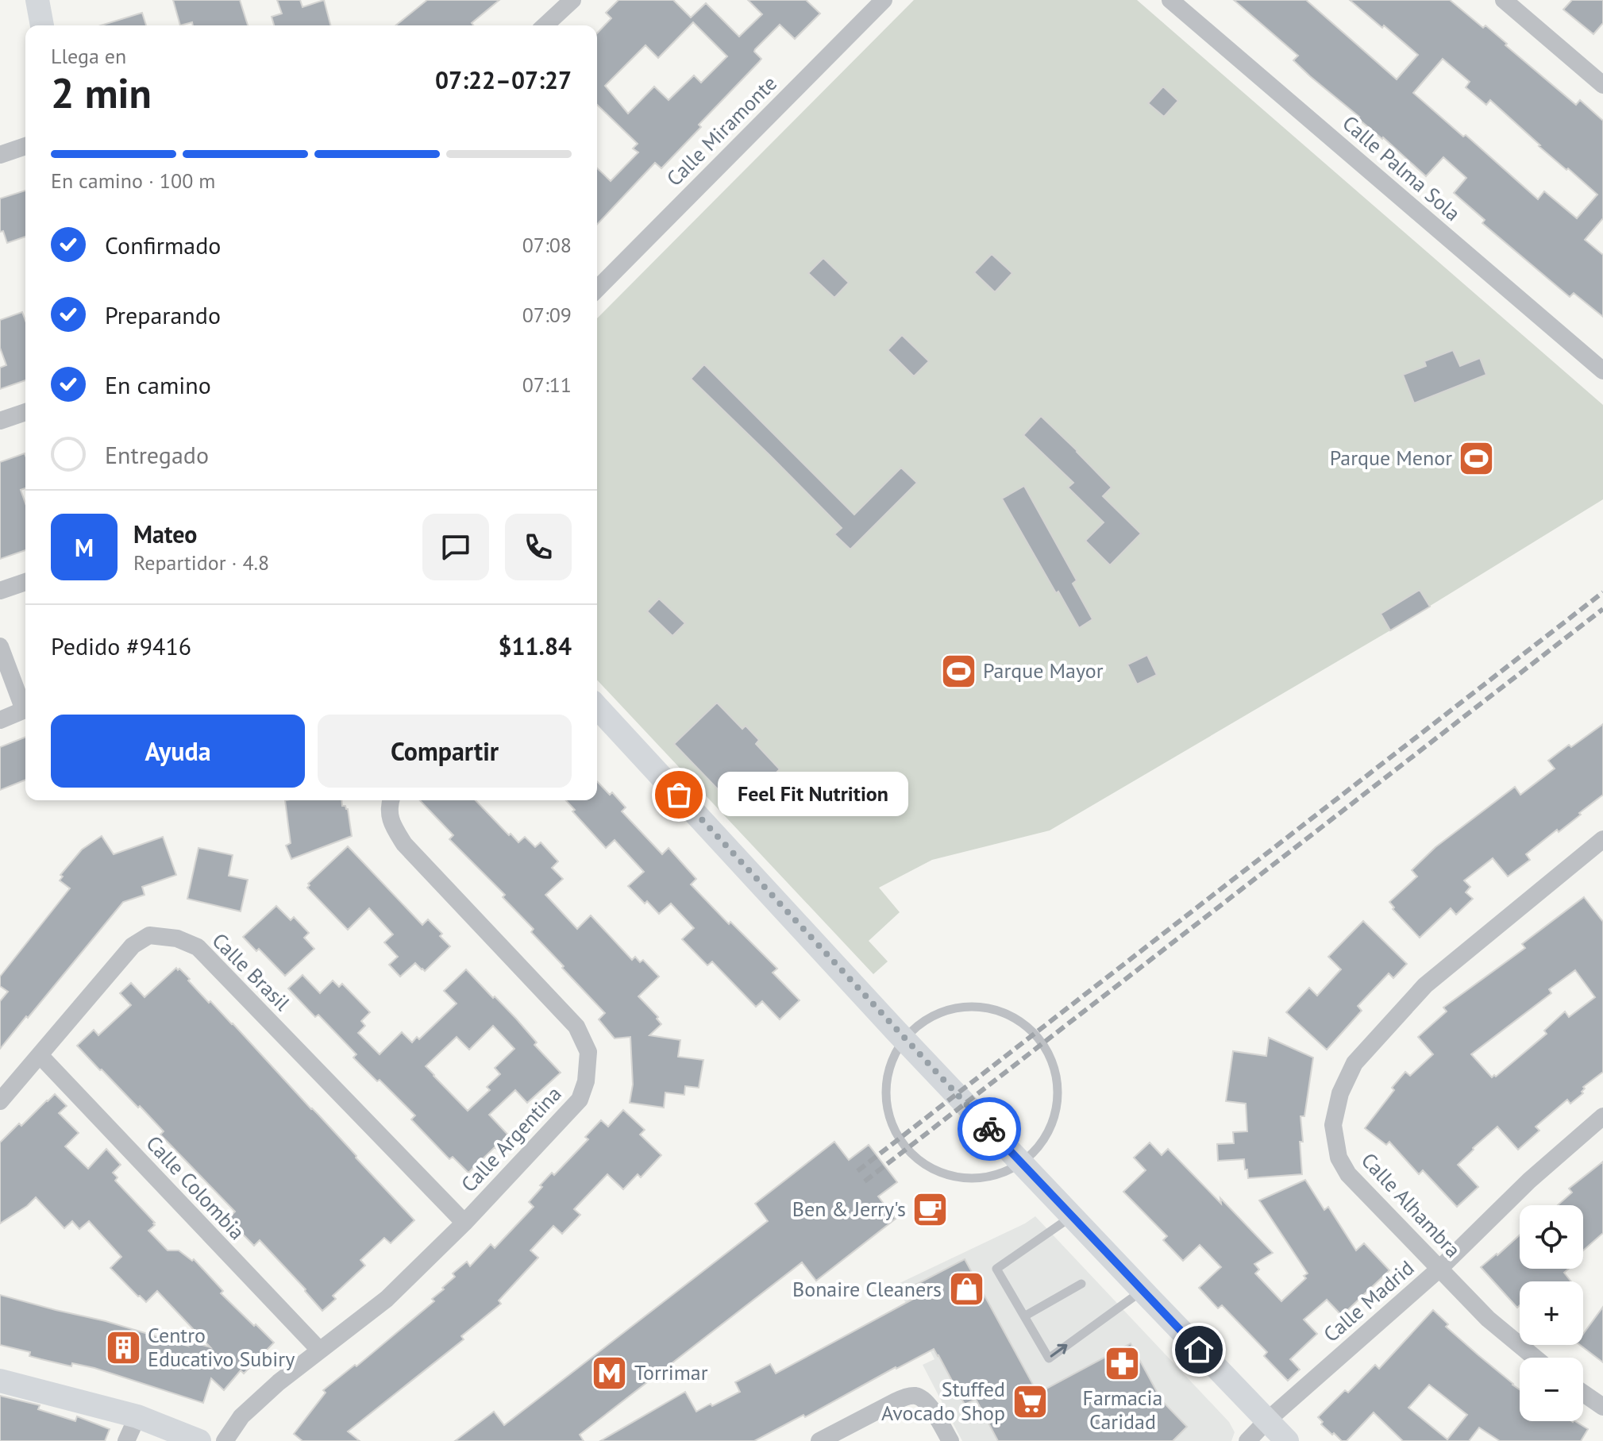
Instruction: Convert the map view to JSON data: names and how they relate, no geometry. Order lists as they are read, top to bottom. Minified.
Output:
{"streets":{"street":["Calle Miramonte","Calle Palma Sola","Calle Brasil","Calle Argentina","Calle Colombia","Calle Alhambra","Calle Madrid"]},"crossings":[["Calle Brasil","Calle Argentina"],["Calle Brasil","Calle Colombia"],["Calle Argentina","Calle Colombia"],["Calle Alhambra","Calle Madrid"]],"places":{"sports":["Parque Menor","Parque Mayor"],"other":["Feel Fit Nutrition"],"cafe":["Ben & Jerry's"],"shop":["Bonaire Cleaners"],"building":["Centro Educativo Subiry"],"pharmacy":["Farmacia Caridad"],"metro station":["Torrimar"],"supermarket":["Stuffed Avocado Shop"]},"page":{"heading":["2 min","Llega en","07:22–07:27"],"panel":["Mateo","Repartidor · 4.8","Pedido #9416","$11.84"],"bar":"En camino · 100 m","list":[["Confirmado","07:08"],["Preparando","07:09"],["En camino","07:11"],"Entregado"],"round":"M","buttons":["Ayuda","Compartir"],"bubble":"Feel Fit Nutrition","map_buttons":["+","−"]}}
